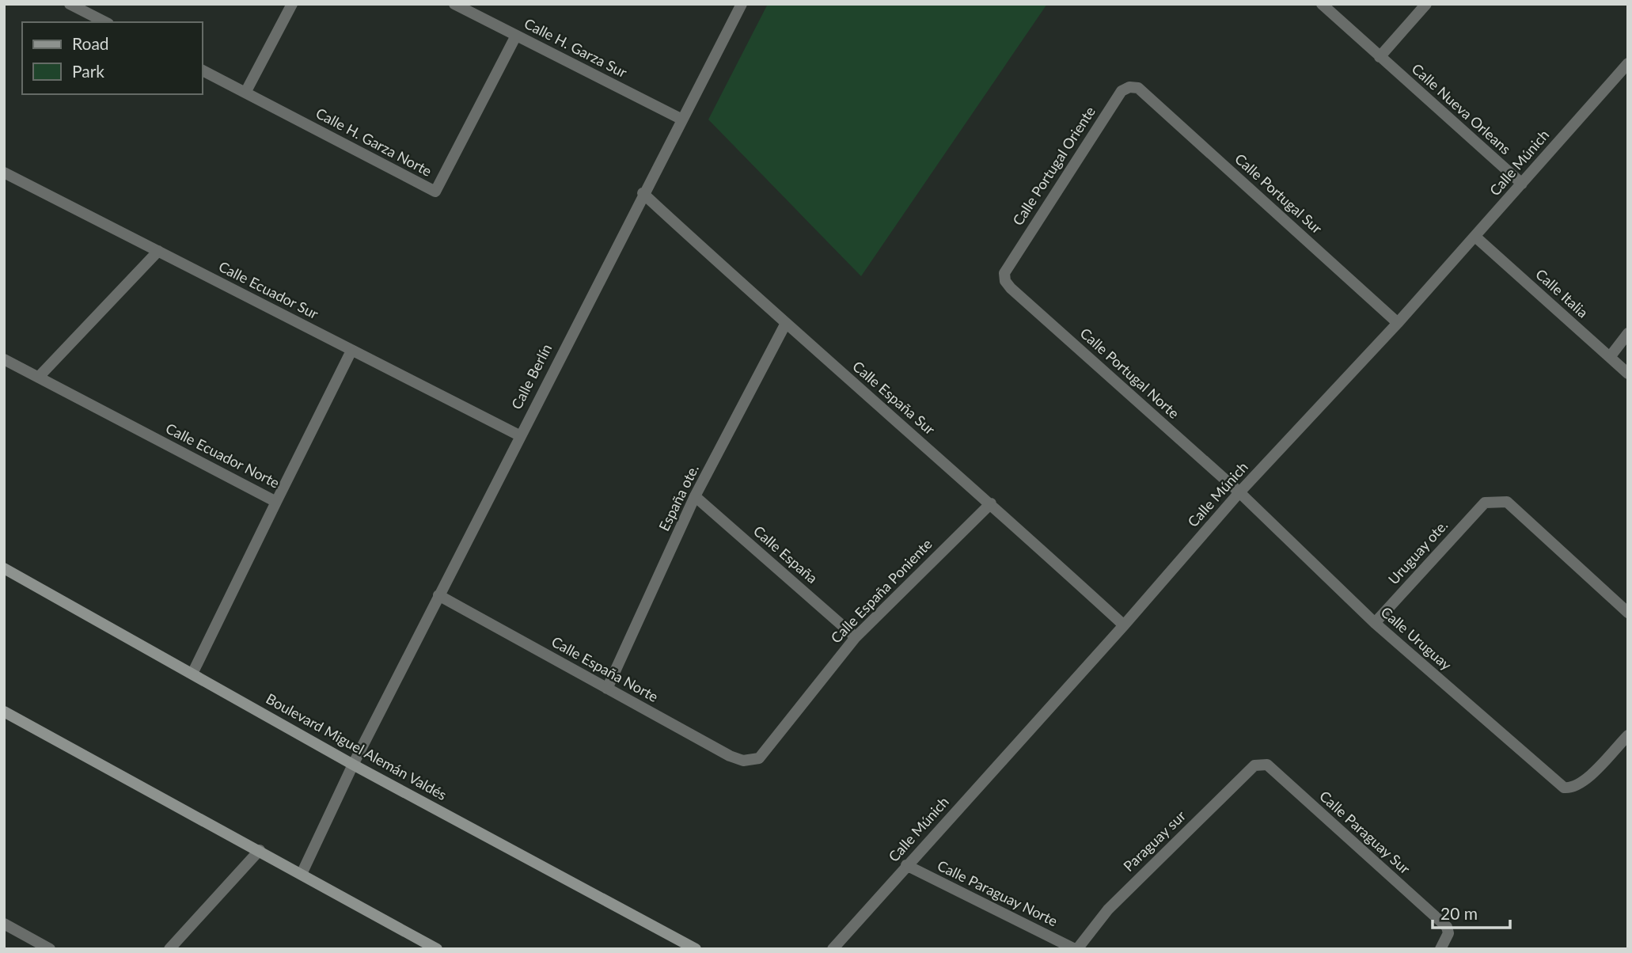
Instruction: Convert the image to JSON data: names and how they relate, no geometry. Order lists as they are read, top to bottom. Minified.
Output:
{"streets":{"main road":["Boulevard Miguel Alemán Valdés"],"street":["Calle H. Garza Sur","Calle Nueva Orleans","Calle H. Garza Norte","Calle Múnich","Calle Portugal Oriente","Calle Portugal Sur","Calle Ecuador Sur","Calle Italia","Calle Portugal Norte","Calle Berlín","Calle España Sur","Calle Ecuador Norte","España ote.","Uruguay ote.","Calle España","Calle España Poniente","Calle Uruguay","Calle España Norte","Calle Paraguay Sur","Paraguay sur","Calle Paraguay Norte"]},"crossings":[["Calle H. Garza Sur","Calle H. Garza Norte"],["Calle H. Garza Sur","Calle Berlín"],["Calle Nueva Orleans","Calle Múnich"],["Calle Múnich","Calle Portugal Sur"],["Calle Múnich","Calle Italia"],["Calle Múnich","Calle Portugal Norte"],["Calle Múnich","Calle España Sur"],["Calle Múnich","Calle Uruguay"],["Calle Múnich","Calle Paraguay Norte"],["Calle Portugal Oriente","Calle Portugal Sur"],["Calle Portugal Oriente","Calle Portugal Norte"],["Calle Ecuador Sur","Calle Berlín"],["Calle Ecuador Sur","Calle Ecuador Norte"],["Calle Portugal Norte","Calle Uruguay"],["Calle Berlín","Calle España Sur"],["Calle Berlín","Calle España Norte"],["Calle Berlín","Boulevard Miguel Alemán Valdés"],["Calle España Sur","España ote."],["Calle España Sur","Calle España Poniente"],["España ote.","Calle España"],["España ote.","Calle España Norte"],["Uruguay ote.","Calle Uruguay"],["Calle España","Calle España Poniente"],["Calle España Poniente","Calle España Norte"],["Calle Paraguay Sur","Paraguay sur"],["Paraguay sur","Calle Paraguay Norte"]],"legend":["Road","Park"],"scale_bar":"20 m"}
